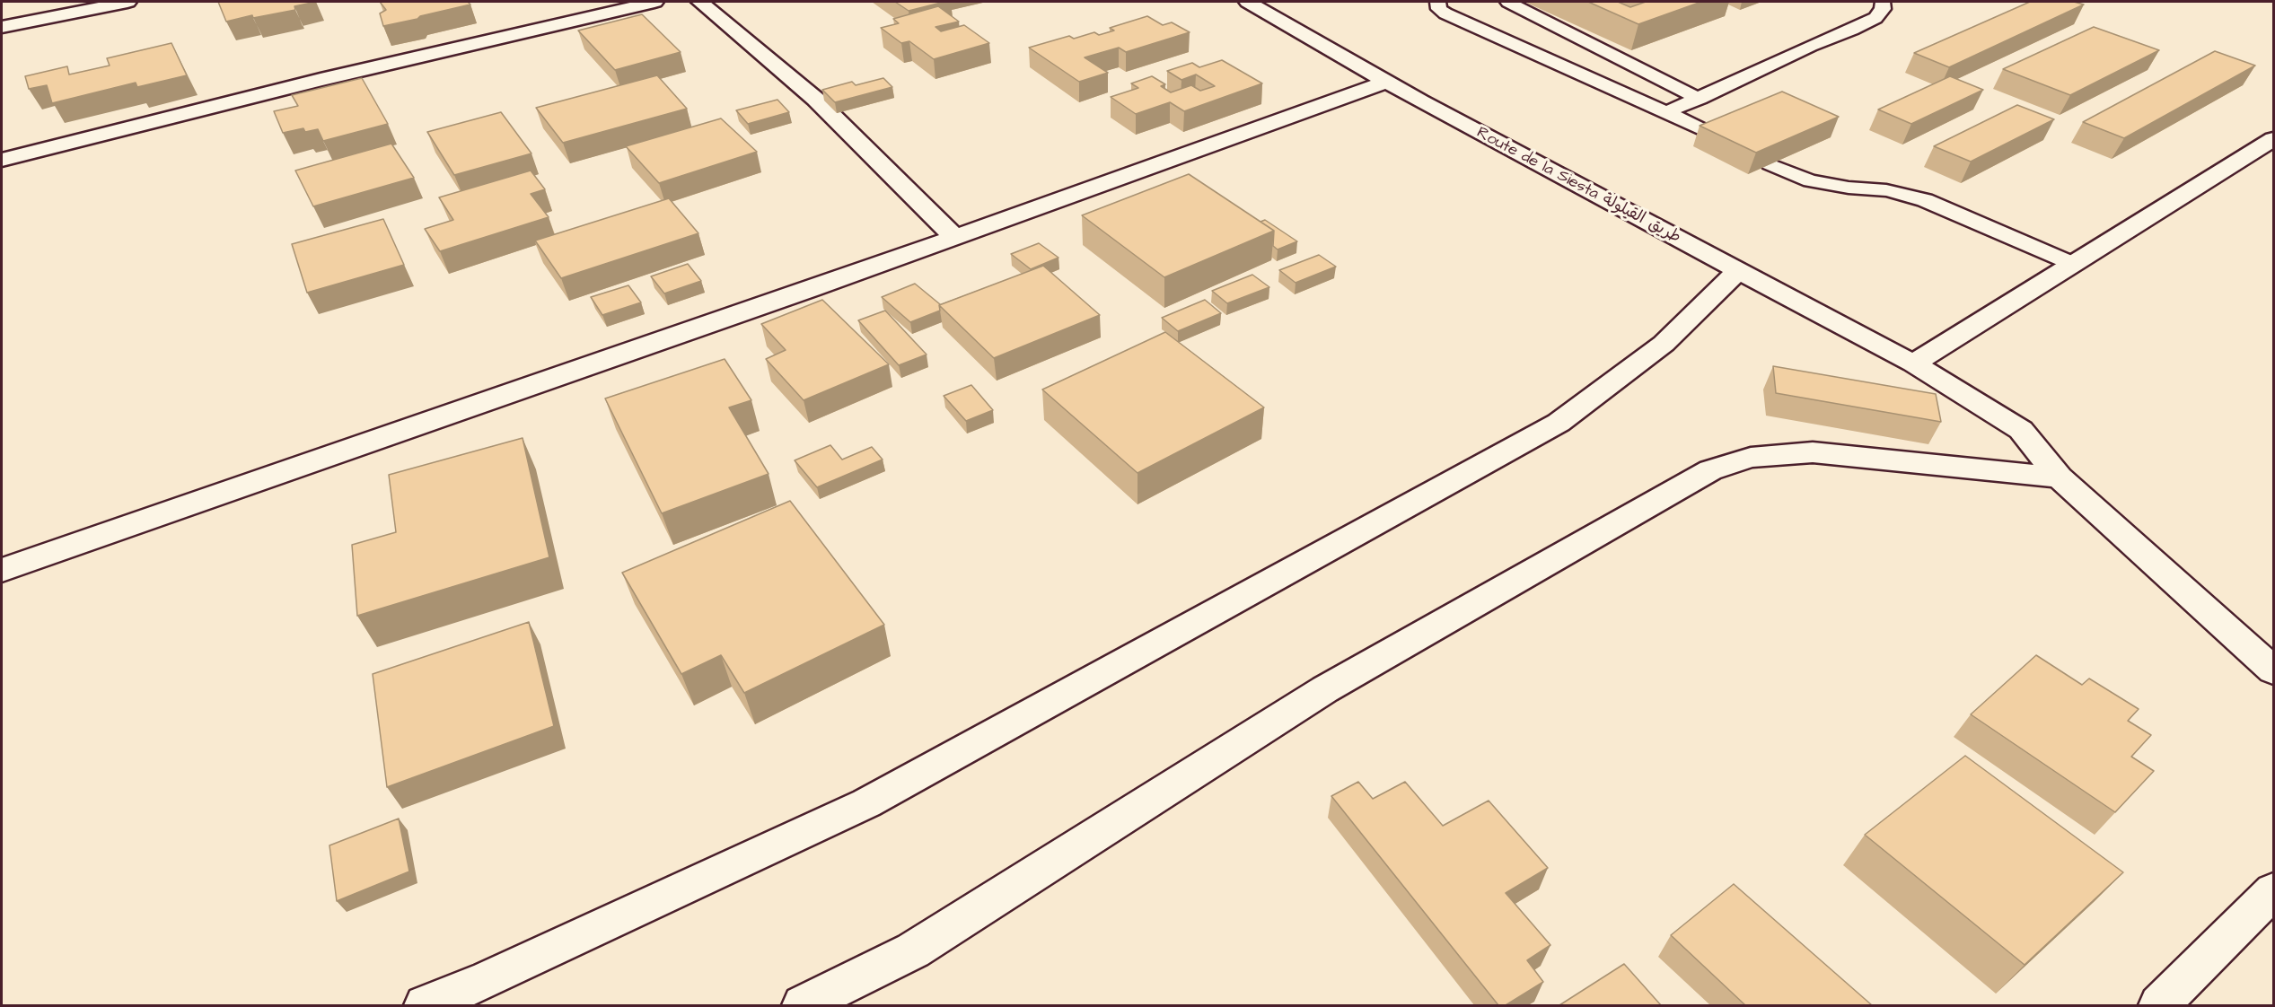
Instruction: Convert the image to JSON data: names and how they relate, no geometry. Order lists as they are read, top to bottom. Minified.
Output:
{"streets":{"street":["Route de la Siesta طريق القيلولة"]}}
